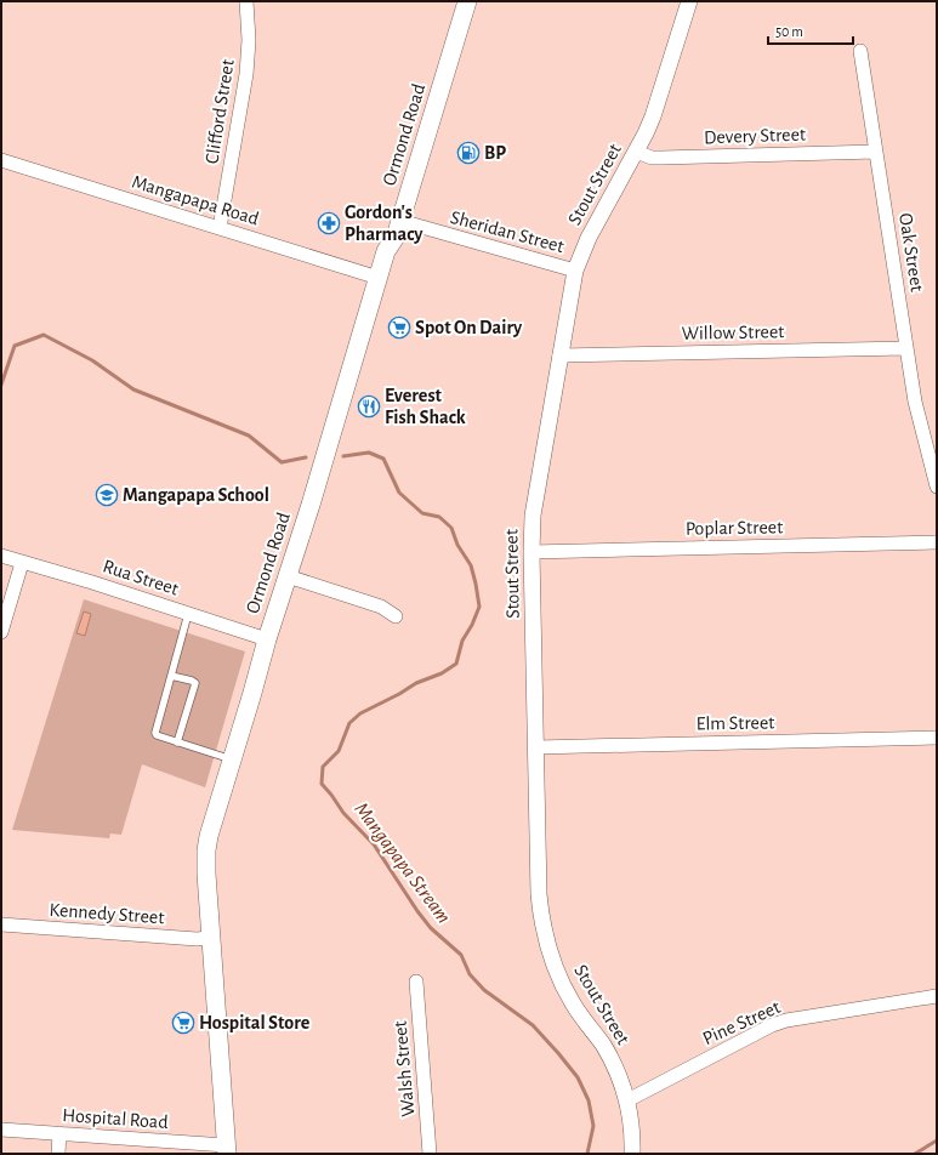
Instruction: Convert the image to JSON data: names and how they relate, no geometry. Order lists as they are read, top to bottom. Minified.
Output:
{"streets":{"main road":["Ormond Road"],"street":["Clifford Street","Devery Street","Stout Street","Mangapapa Road","Sheridan Street","Oak Street","Willow Street","Poplar Street","Rua Street","Elm Street","Kennedy Street","Pine Street","Walsh Street","Hospital Road"]},"crossings":[["Clifford Street","Mangapapa Road"],["Ormond Road","Mangapapa Road"],["Ormond Road","Sheridan Street"],["Ormond Road","Rua Street"],["Ormond Road","Kennedy Street"],["Ormond Road","Hospital Road"],["Devery Street","Stout Street"],["Devery Street","Oak Street"],["Stout Street","Sheridan Street"],["Stout Street","Willow Street"],["Stout Street","Poplar Street"],["Stout Street","Elm Street"],["Stout Street","Pine Street"],["Oak Street","Willow Street"]],"water":["Mangapapa Stream"],"places":{"fuel station":["BP"],"pharmacy":["Gordon's Pharmacy"],"supermarket":["Spot On Dairy","Hospital Store"],"restaurant":["Everest Fish Shack"],"school or university":["Mangapapa School"]},"scale_bar":"50 m"}
